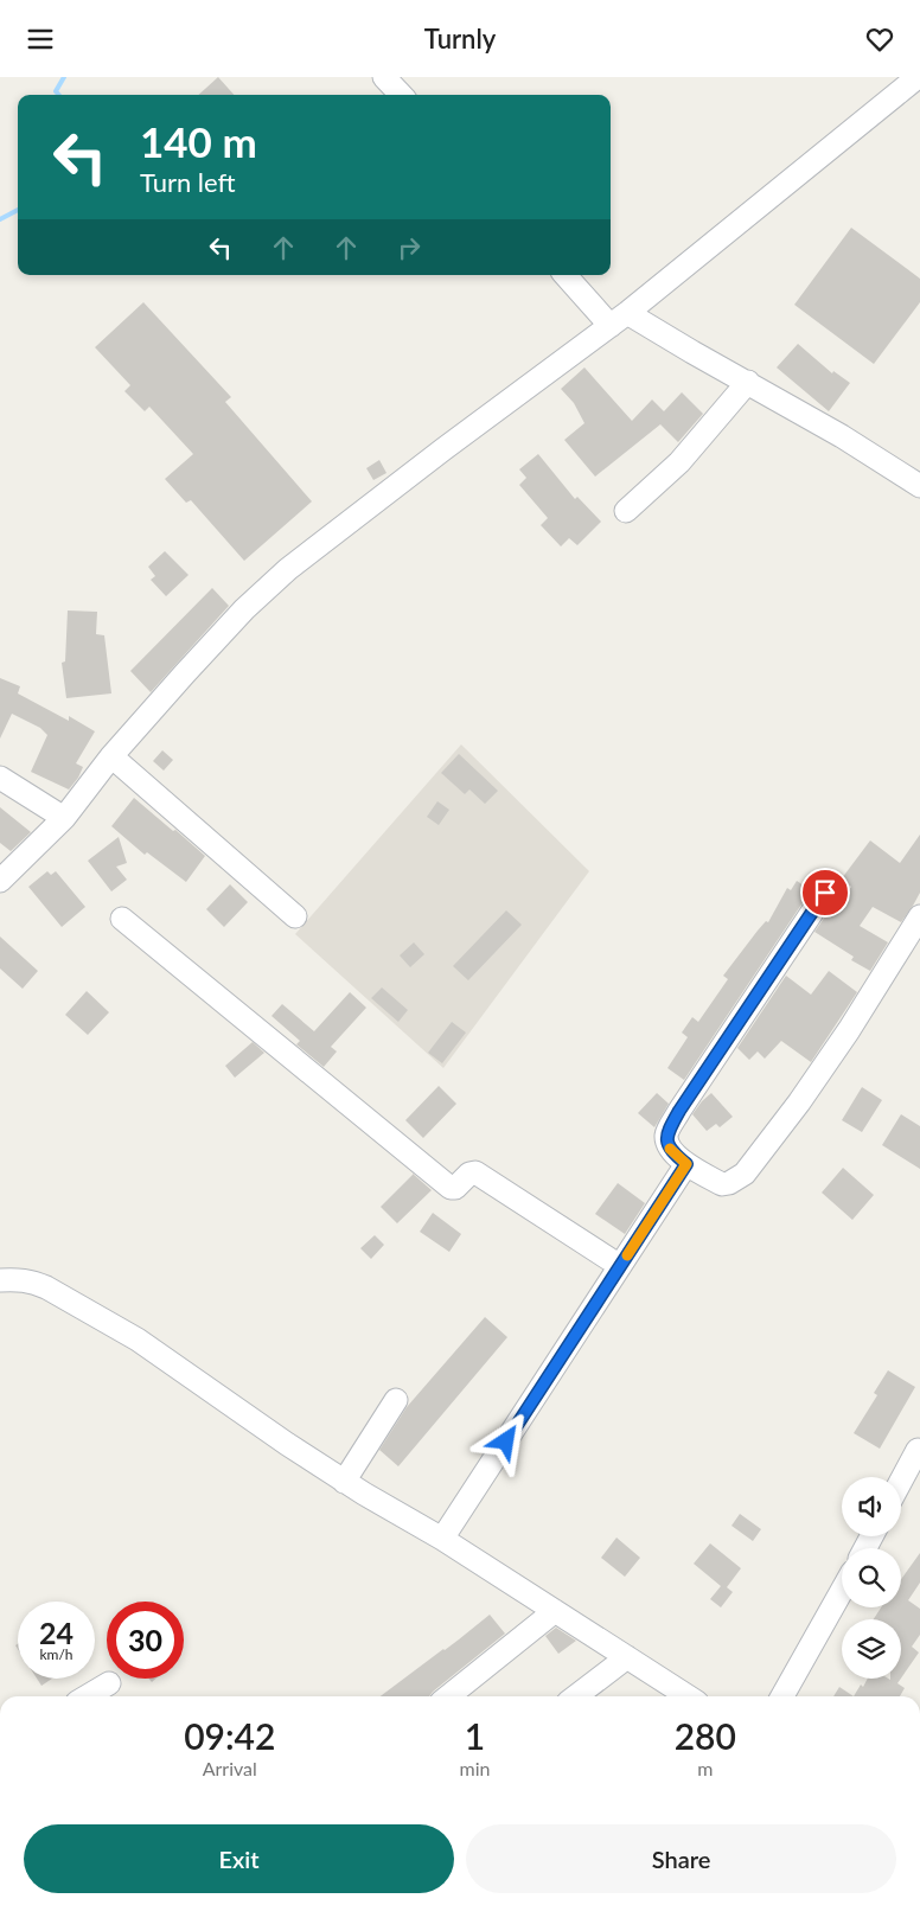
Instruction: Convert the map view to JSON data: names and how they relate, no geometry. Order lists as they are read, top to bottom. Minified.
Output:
{"page":{"header":"Turnly","turn":["140 m","Turn left"],"speed":"24 km/h","limit":"30","eta":["09:42","Arrival","1","min","280","m"],"buttons":["Exit","Share"]}}
